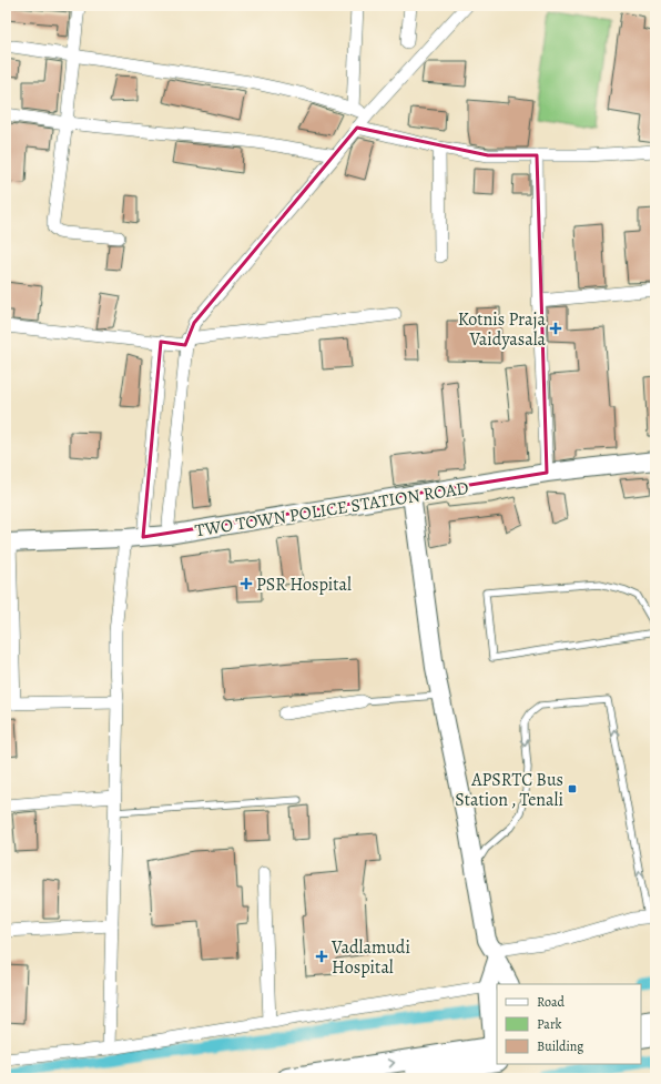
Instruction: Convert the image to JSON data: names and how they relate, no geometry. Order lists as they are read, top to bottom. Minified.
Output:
{"streets":{"street":["TWO TOWN POLICE STATION ROAD"]},"places":{"health":["Kotnis Praja Vaidyasala","PSR Hospital","Vadlamudi Hospital"],"transit":["APSRTC Bus Station , Tenali"]},"legend":["Road","Park","Building"]}
